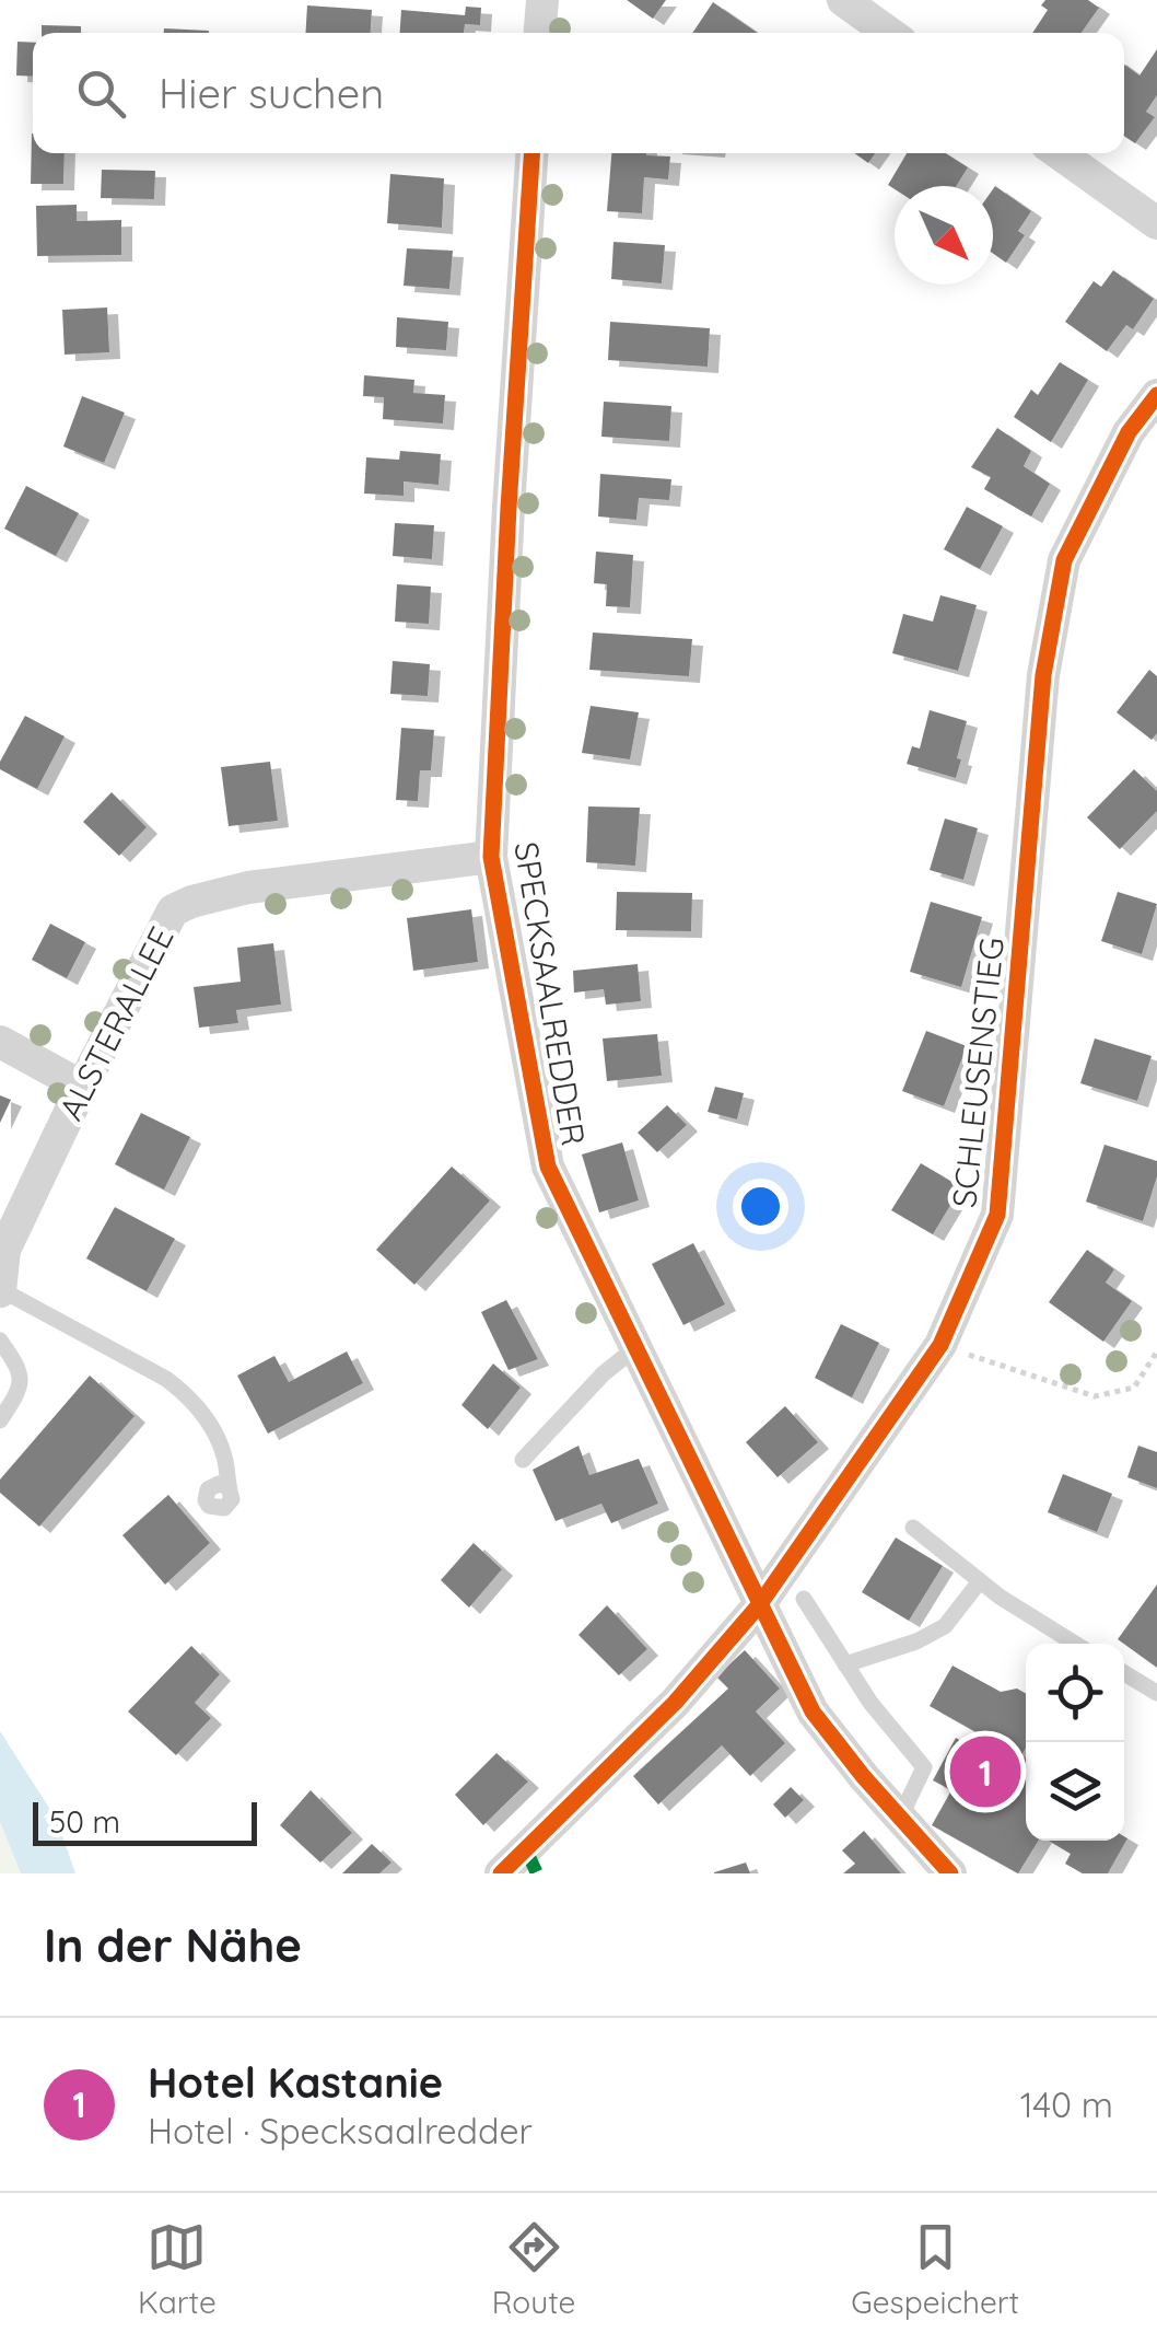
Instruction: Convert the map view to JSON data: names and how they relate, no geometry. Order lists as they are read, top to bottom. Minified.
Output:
{"streets":{"street":["SPECKSAALREDDER","ALSTERALLEE","SCHLEUSENSTIEG"]},"crossings":[["SPECKSAALREDDER","ALSTERALLEE"],["SPECKSAALREDDER","SCHLEUSENSTIEG"]],"scale_bar":"50 m","north":"bottom right","page":{"search":"Hier suchen","pins":"1","scale":"50 m","heading":"In der Nähe","list":[{"mark":"1","name":"Hotel Kastanie","note":"Hotel · Specksaalredder","value":"140 m"}],"nav":["Karte","Route","Gespeichert"]}}
